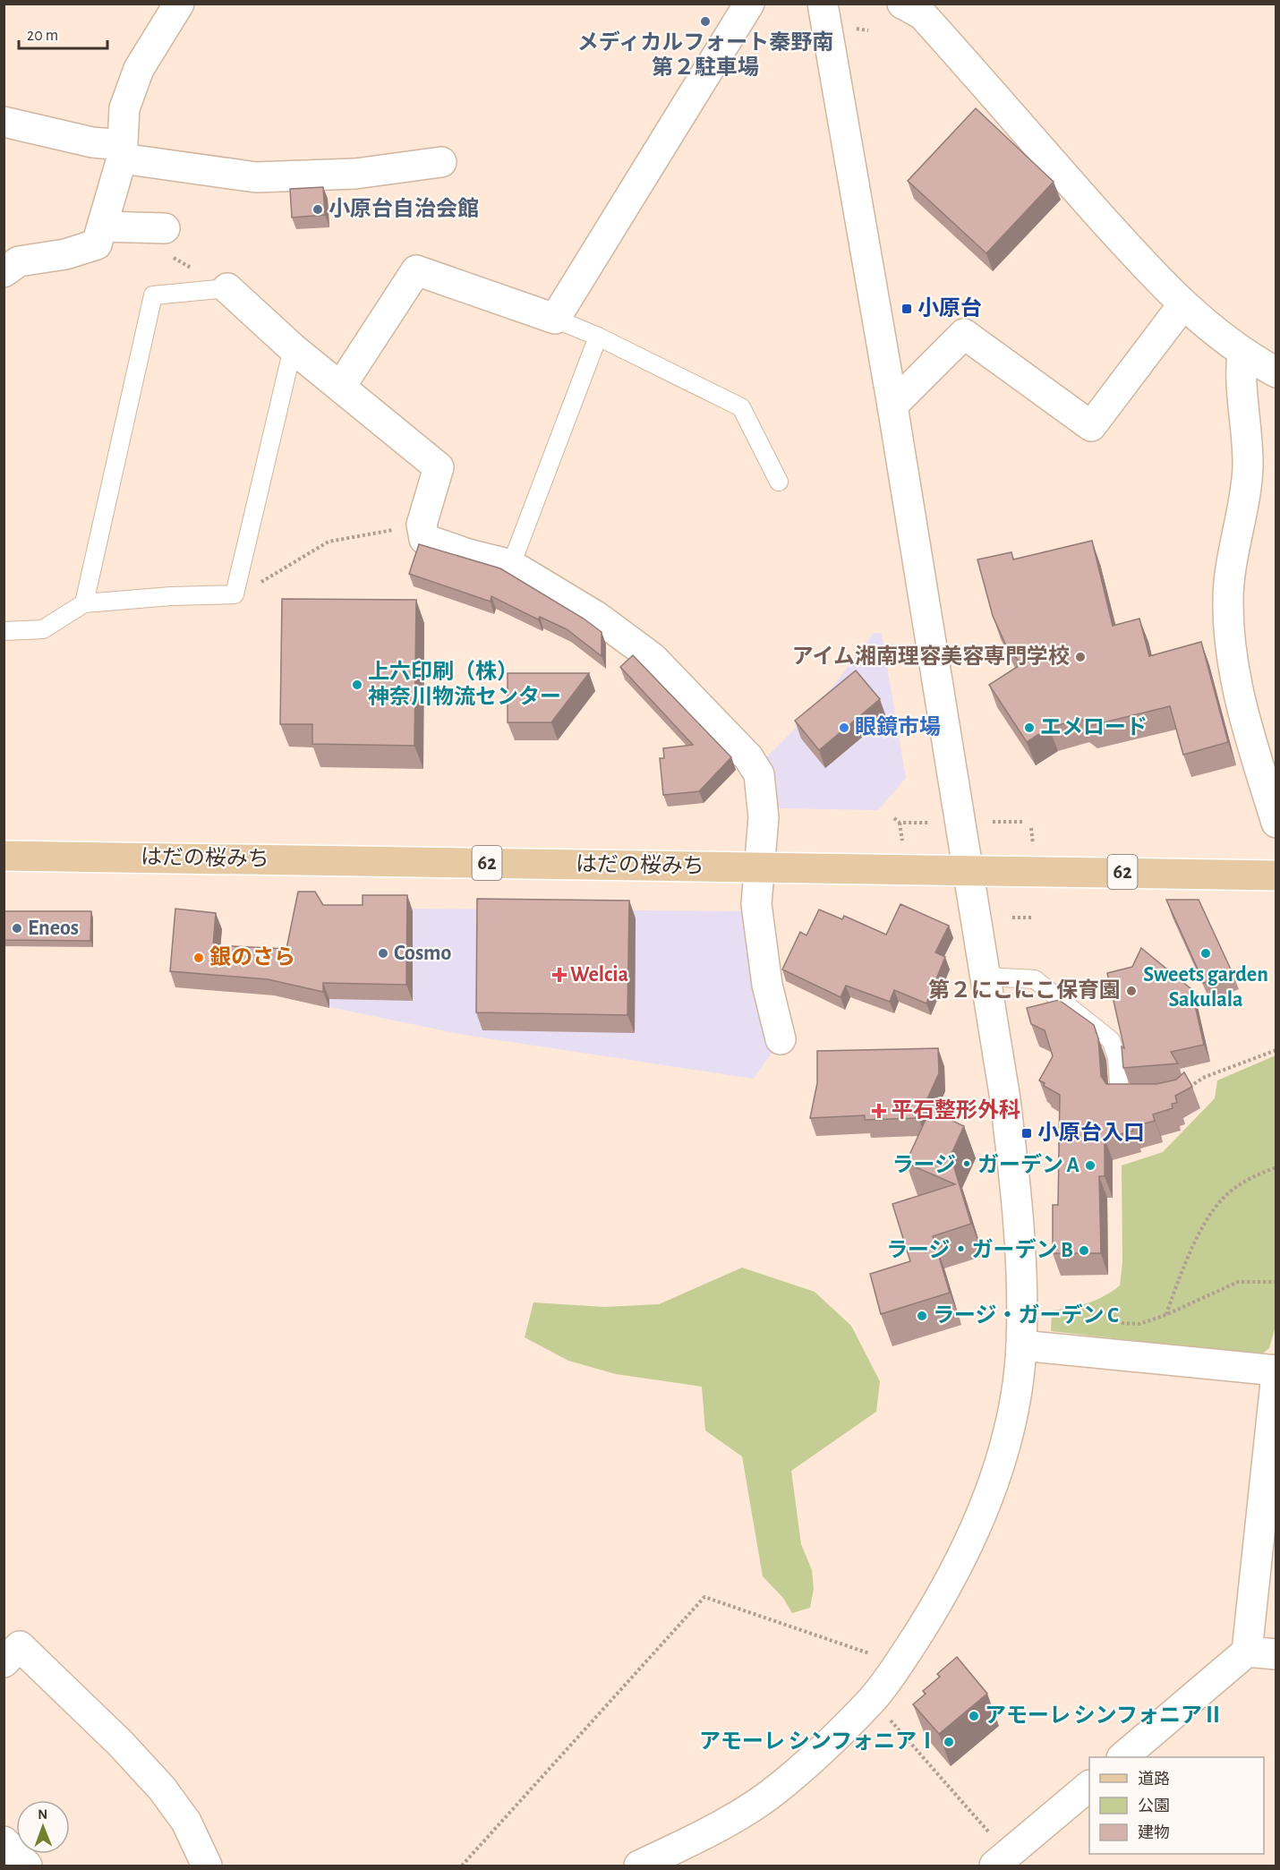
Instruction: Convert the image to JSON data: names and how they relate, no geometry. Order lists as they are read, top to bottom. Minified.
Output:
{"streets":{"main road":["はだの桜みち","62"]},"places":{"other":["メディカルフォート秦野南 第２駐車場","小原台自治会館","アイム湘南理容美容専門学校","上六印刷（株） 神奈川物流センター","眼鏡市場","エメロード","Eneos","Cosmo","Sweets garden Sakulala","銀のさら","第２にこにこ保育園","ラージ・ガーデン A","ラージ・ガーデン B","ラージ・ガーデン C","アモーレ シンフォニアⅡ","アモーレ シンフォニアⅠ"],"transit":["小原台","小原台入口"],"health":["Welcia","平石整形外科"]},"legend":["道路","公園","建物"],"scale_bar":"20 m","north":"top"}
